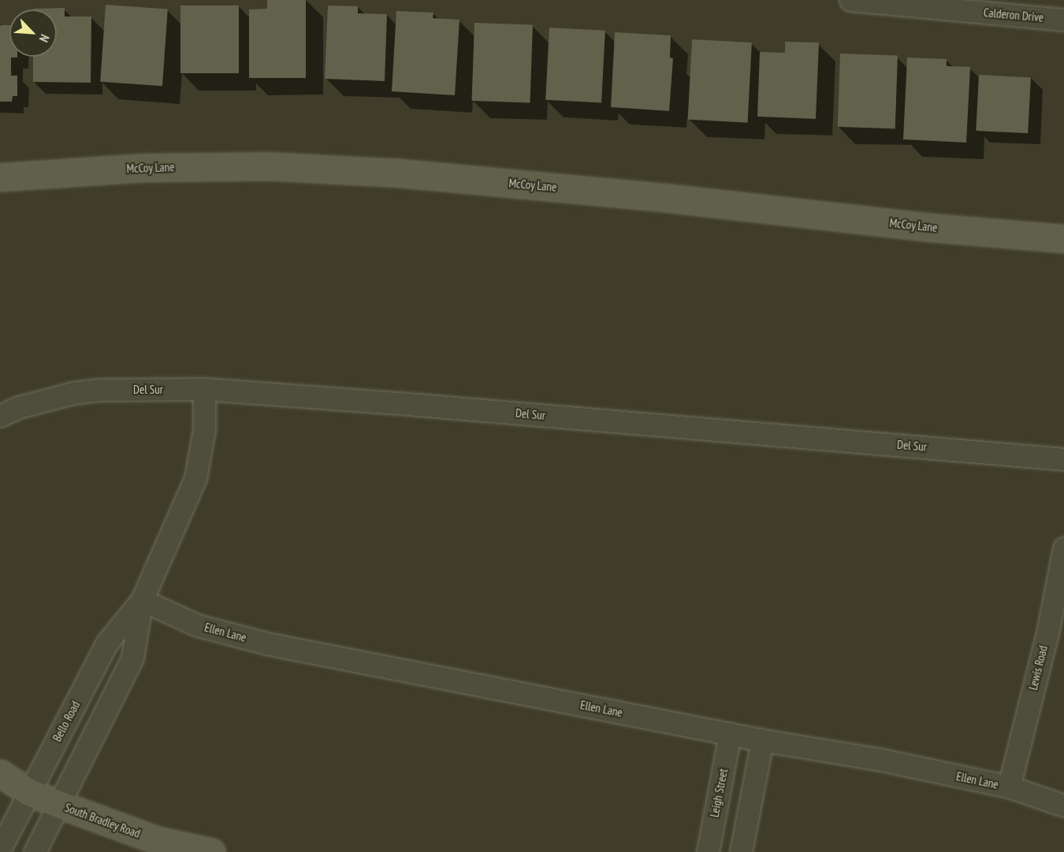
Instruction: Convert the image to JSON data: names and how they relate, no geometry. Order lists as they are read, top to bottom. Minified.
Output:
{"streets":{"street":["Calderon Drive","McCoy Lane","Del Sur","Ellen Lane","Lewis Road","Bello Road","Leigh Street","South Bradley Road"]},"crossings":[["Del Sur","Bello Road"],["Ellen Lane","Lewis Road"],["Ellen Lane","Bello Road"],["Ellen Lane","Leigh Street"],["Bello Road","South Bradley Road"]],"north":"bottom right"}
